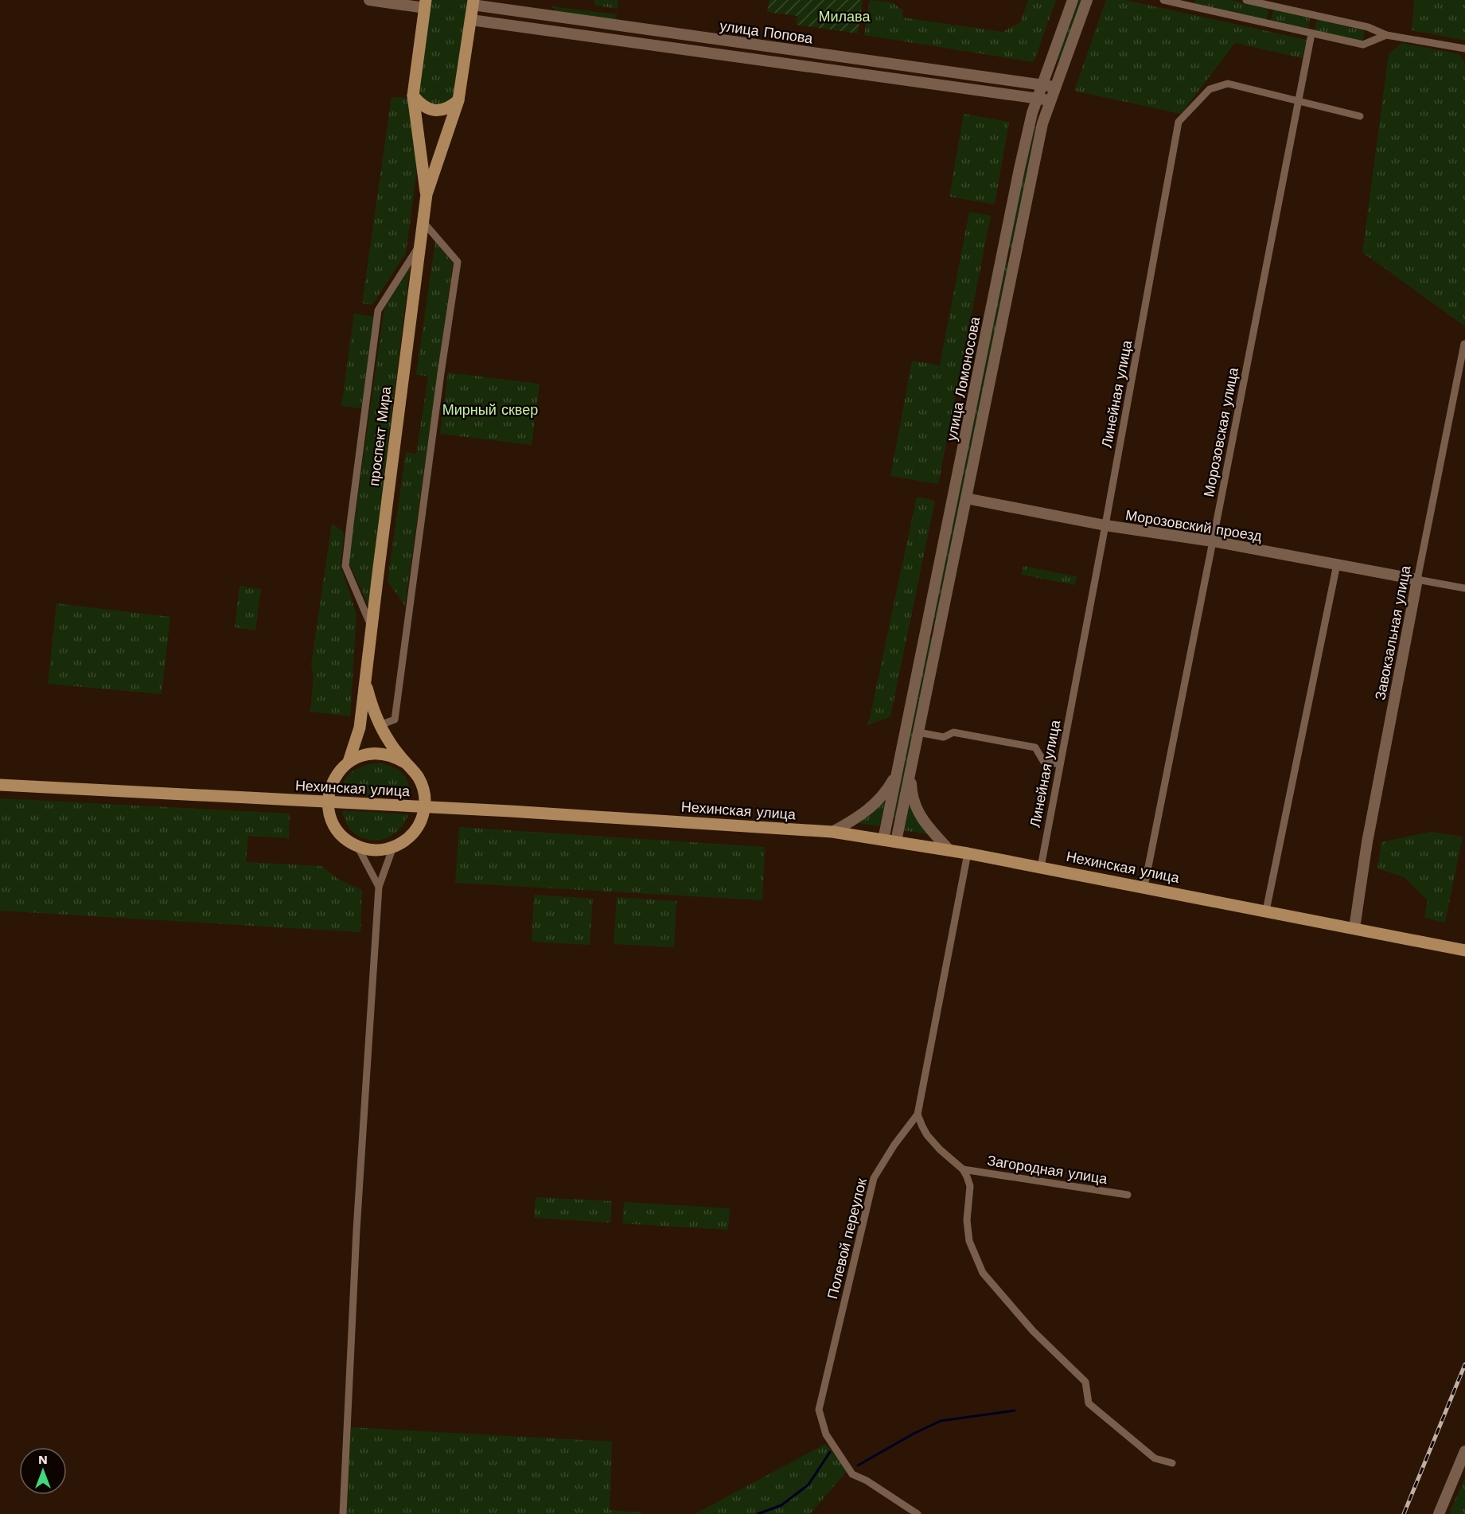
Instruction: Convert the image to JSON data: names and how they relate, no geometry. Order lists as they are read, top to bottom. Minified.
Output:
{"streets":{"main road":["проспект Мира","Нехинская улица"],"street":["улица Попова","улица Ломоносова","Линейная улица","Морозовская улица","Морозовский проезд","Завокзальная улица","Загородная улица","Полевой переулок"]},"crossings":[["улица Попова","улица Ломоносова"],["улица Попова","проспект Мира"],["улица Ломоносова","Морозовский проезд"],["улица Ломоносова","Нехинская улица"],["Линейная улица","Морозовская улица"],["Линейная улица","Морозовский проезд"],["Линейная улица","Нехинская улица"],["Морозовская улица","Морозовский проезд"],["Морозовская улица","Нехинская улица"],["проспект Мира","Нехинская улица"],["Морозовский проезд","Завокзальная улица"],["Завокзальная улица","Нехинская улица"],["Нехинская улица","Полевой переулок"]],"parks":["Милава","Мирный сквер"],"north":"top"}
